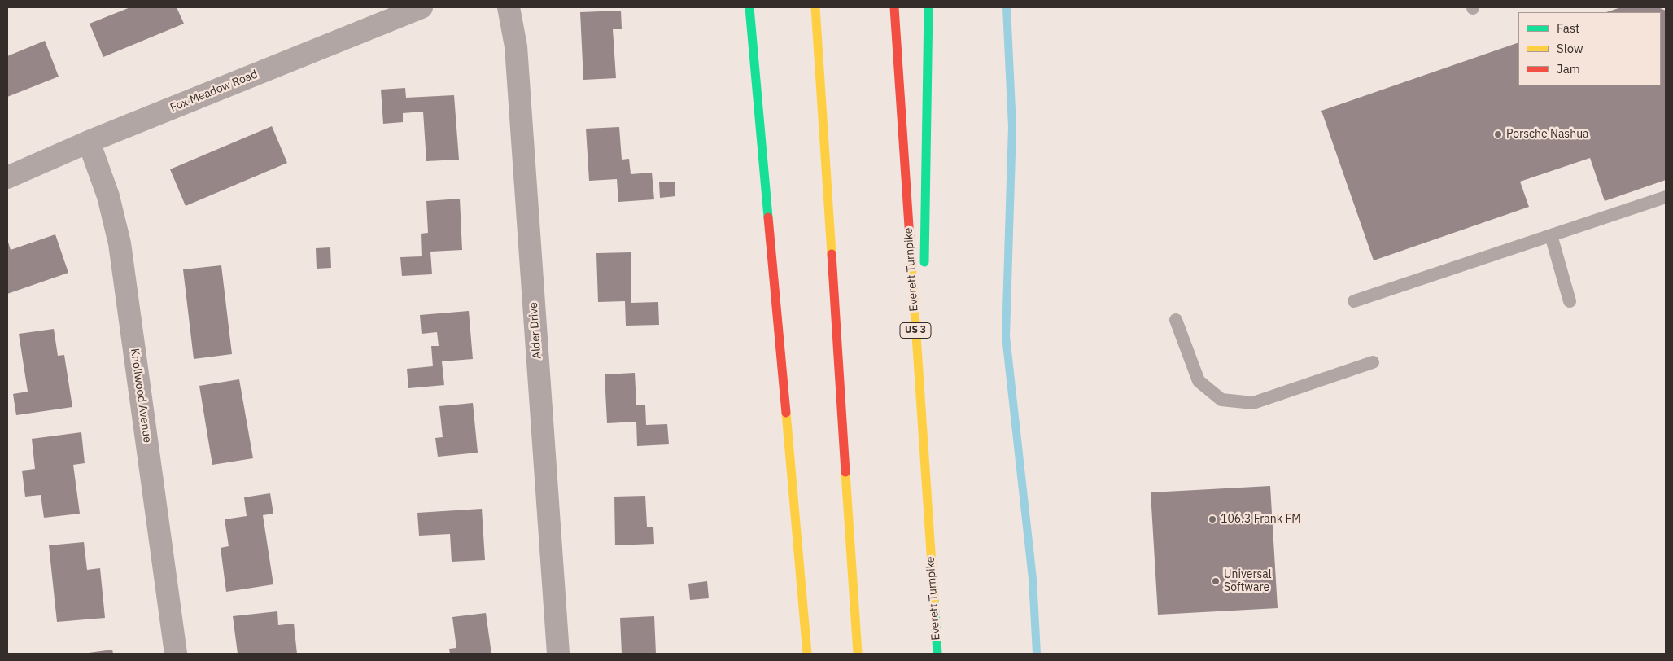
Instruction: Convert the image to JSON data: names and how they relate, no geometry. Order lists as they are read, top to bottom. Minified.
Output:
{"streets":{"highway":["Everett Turnpike","US 3"],"street":["Fox Meadow Road","Alder Drive","Knollwood Avenue"]},"crossings":[["Fox Meadow Road","Knollwood Avenue"]],"places":["Porsche Nashua","106.3 Frank FM","Universal Software"],"legend":["Fast","Slow","Jam"]}
